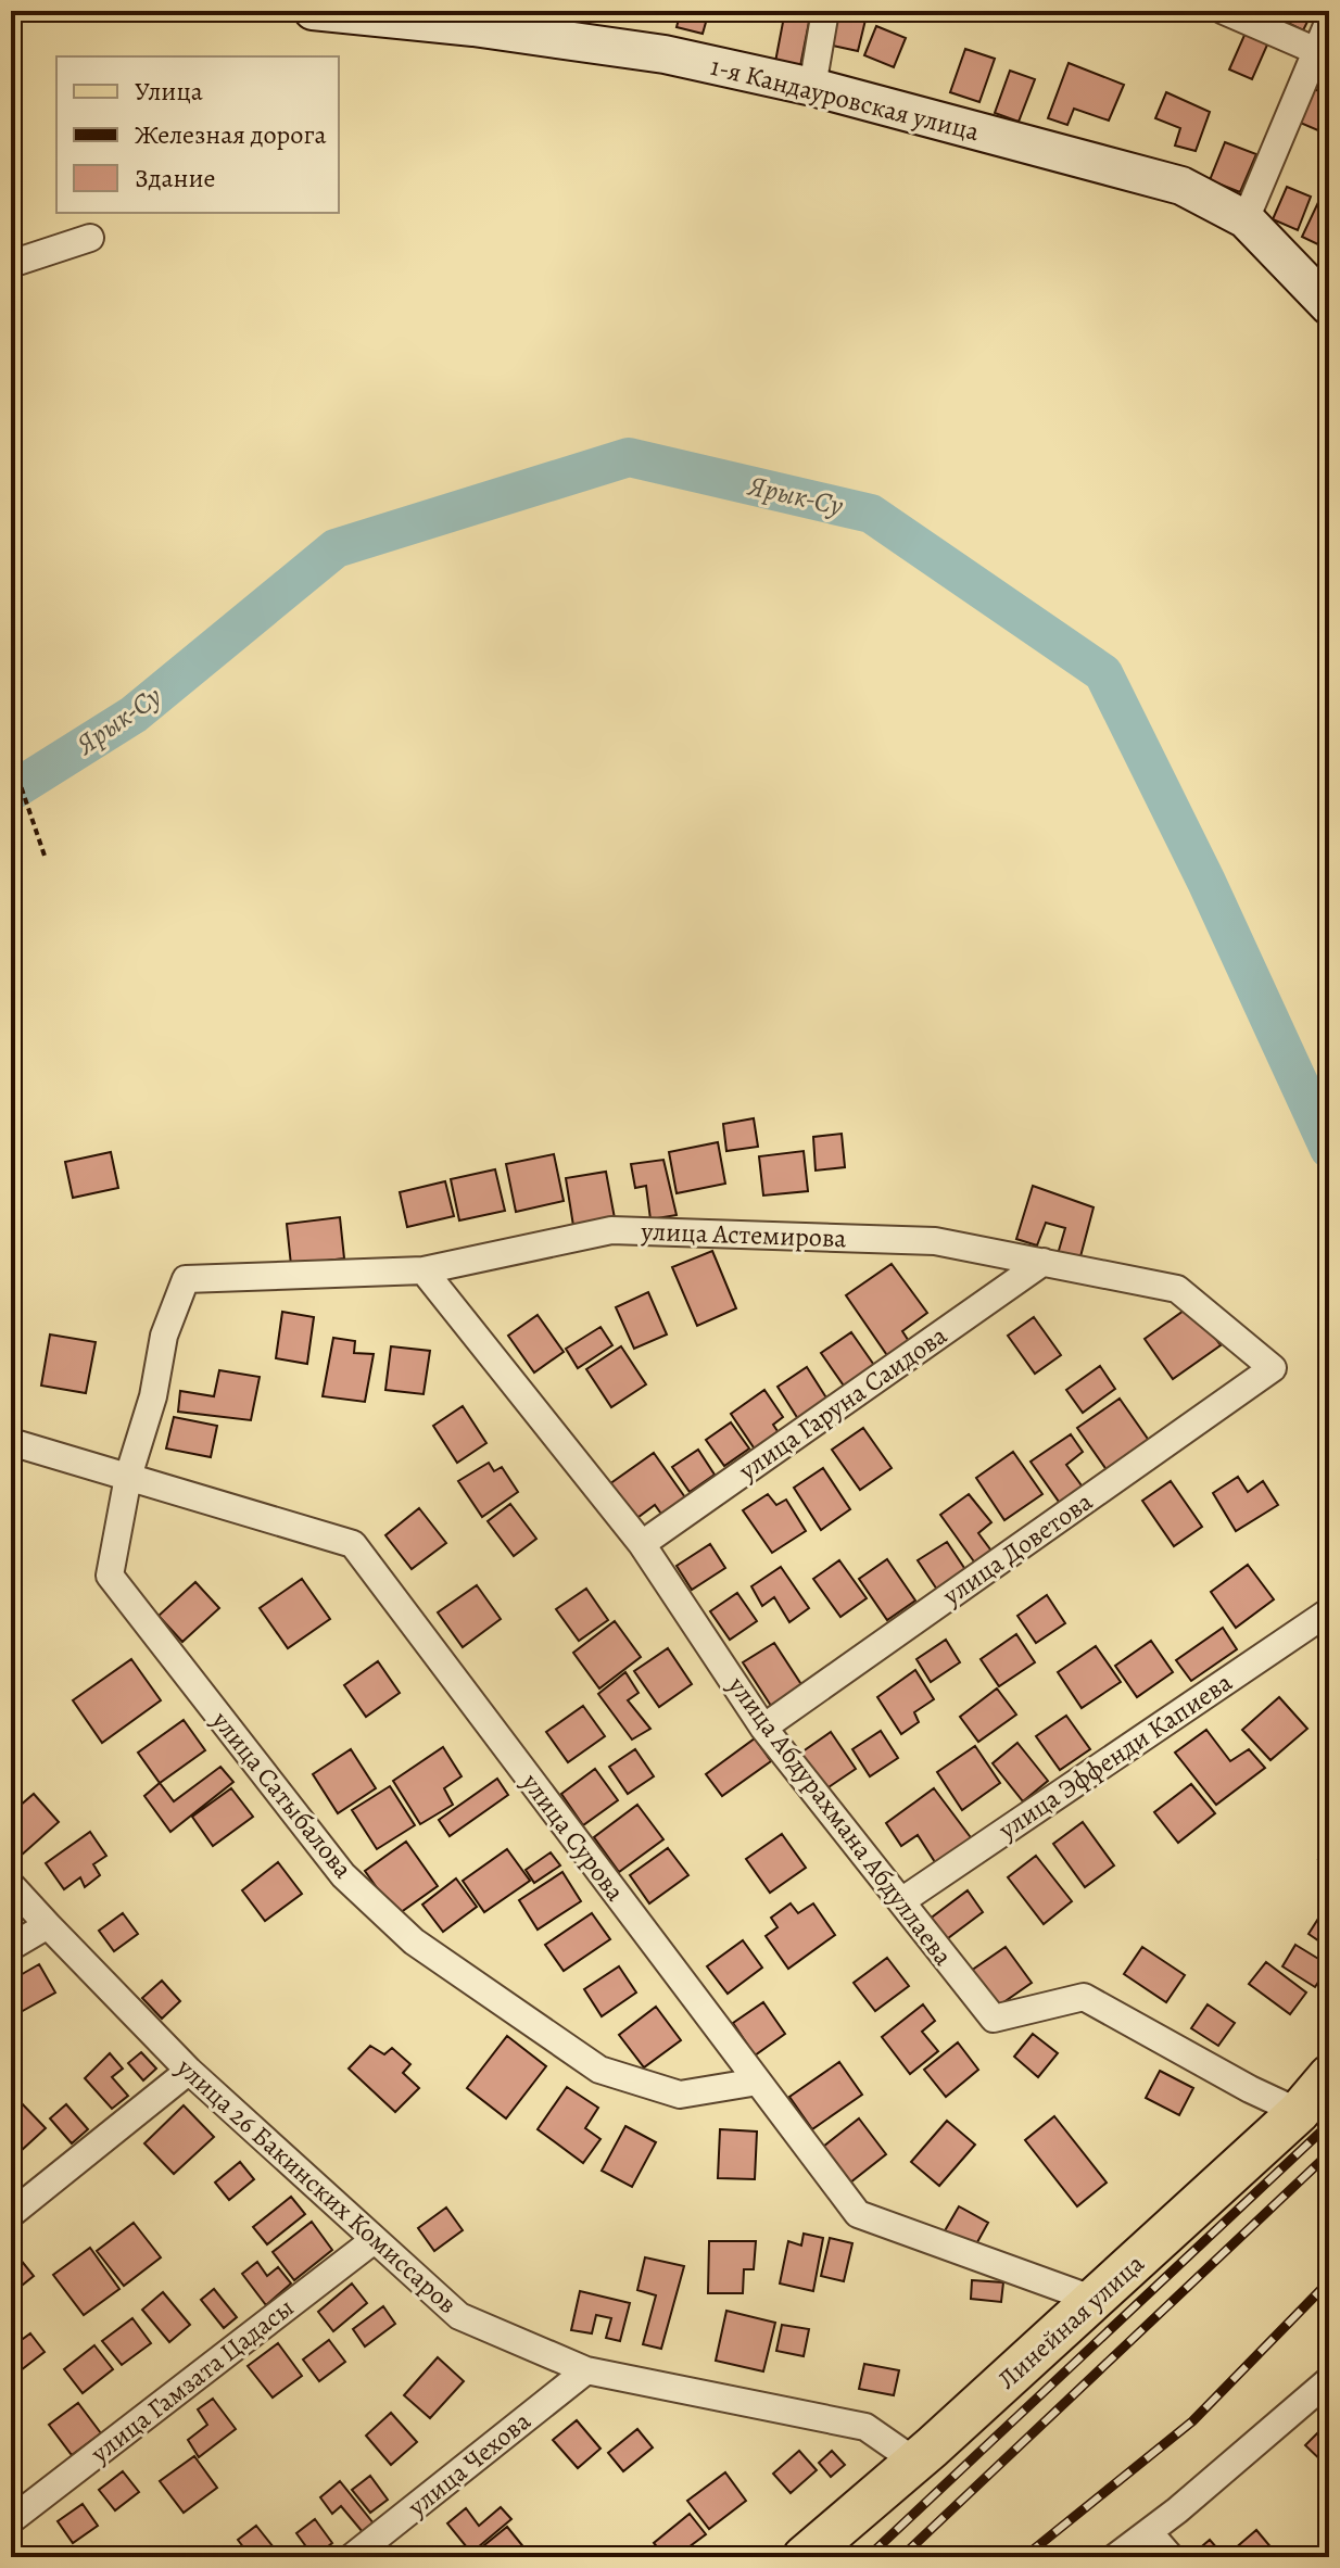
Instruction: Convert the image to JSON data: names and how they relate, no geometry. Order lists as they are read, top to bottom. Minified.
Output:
{"streets":{"main road":["Линейная улица"],"street":["1-я Кандауровская улица","улица Астемирова","улица Гаруна Саидова","улица Доветова","улица Эффенди Капиева","улица Сатыбалова","улица Абдурахмана Абдуллаева","улица Сурова","улица 26 Бакинских Комиссаров","улица Гамзата Цадасы","улица Чехова"]},"crossings":[["улица Астемирова","улица Гаруна Саидова"],["улица Астемирова","улица Доветова"],["улица Астемирова","улица Сатыбалова"],["улица Астемирова","улица Абдурахмана Абдуллаева"],["улица Гаруна Саидова","улица Абдурахмана Абдуллаева"],["улица Доветова","улица Абдурахмана Абдуллаева"],["улица Эффенди Капиева","улица Абдурахмана Абдуллаева"],["улица Сатыбалова","улица Сурова"],["улица Абдурахмана Абдуллаева","Линейная улица"],["улица Сурова","Линейная улица"],["улица 26 Бакинских Комиссаров","Линейная улица"],["улица 26 Бакинских Комиссаров","улица Гамзата Цадасы"],["улица 26 Бакинских Комиссаров","улица Чехова"]],"water":["Ярык-Су"],"legend":["Улица","Железная дорога","Здание"]}
